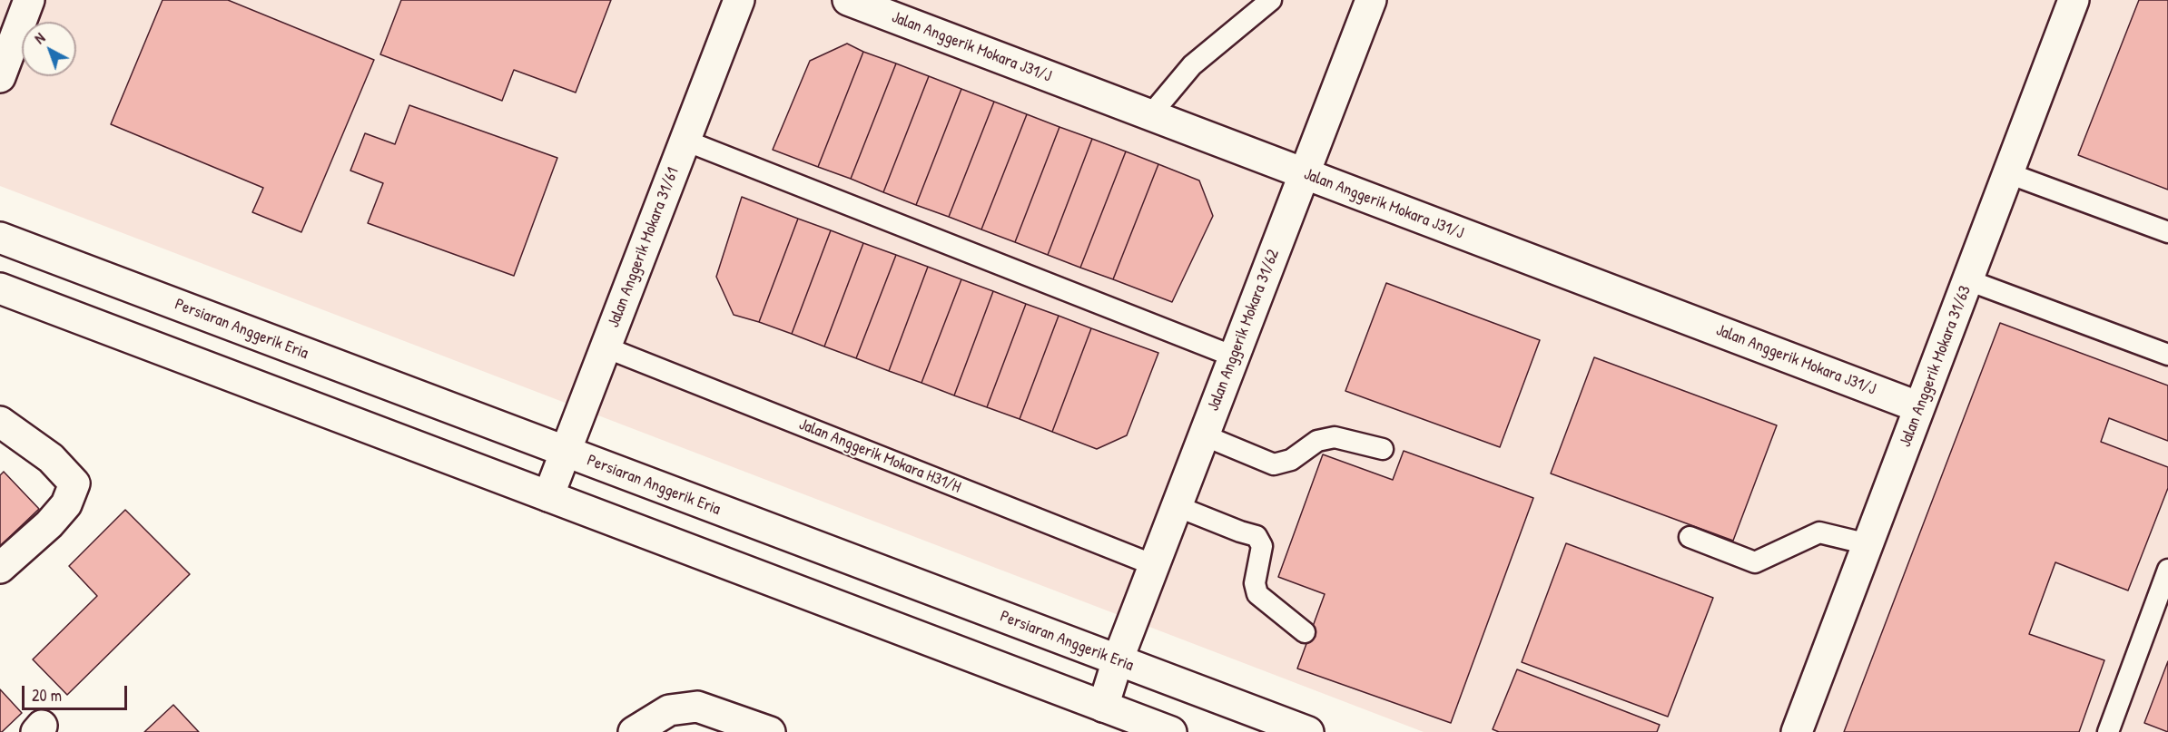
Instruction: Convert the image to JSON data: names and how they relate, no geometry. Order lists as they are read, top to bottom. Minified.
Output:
{"streets":{"street":["Jalan Anggerik Mokara J31/J","Jalan Anggerik Mokara 31/61","Persiaran Anggerik Eria","Jalan Anggerik Mokara 31/62","Jalan Anggerik Mokara 31/63"],"lane":["Jalan Anggerik Mokara H31/H"]},"crossings":[["Jalan Anggerik Mokara J31/J","Jalan Anggerik Mokara 31/62"],["Jalan Anggerik Mokara J31/J","Jalan Anggerik Mokara 31/63"],["Jalan Anggerik Mokara 31/61","Persiaran Anggerik Eria"],["Jalan Anggerik Mokara 31/61","Jalan Anggerik Mokara H31/H"],["Persiaran Anggerik Eria","Jalan Anggerik Mokara 31/62"],["Jalan Anggerik Mokara 31/62","Jalan Anggerik Mokara H31/H"]],"scale_bar":"20 m","north":"top left"}
